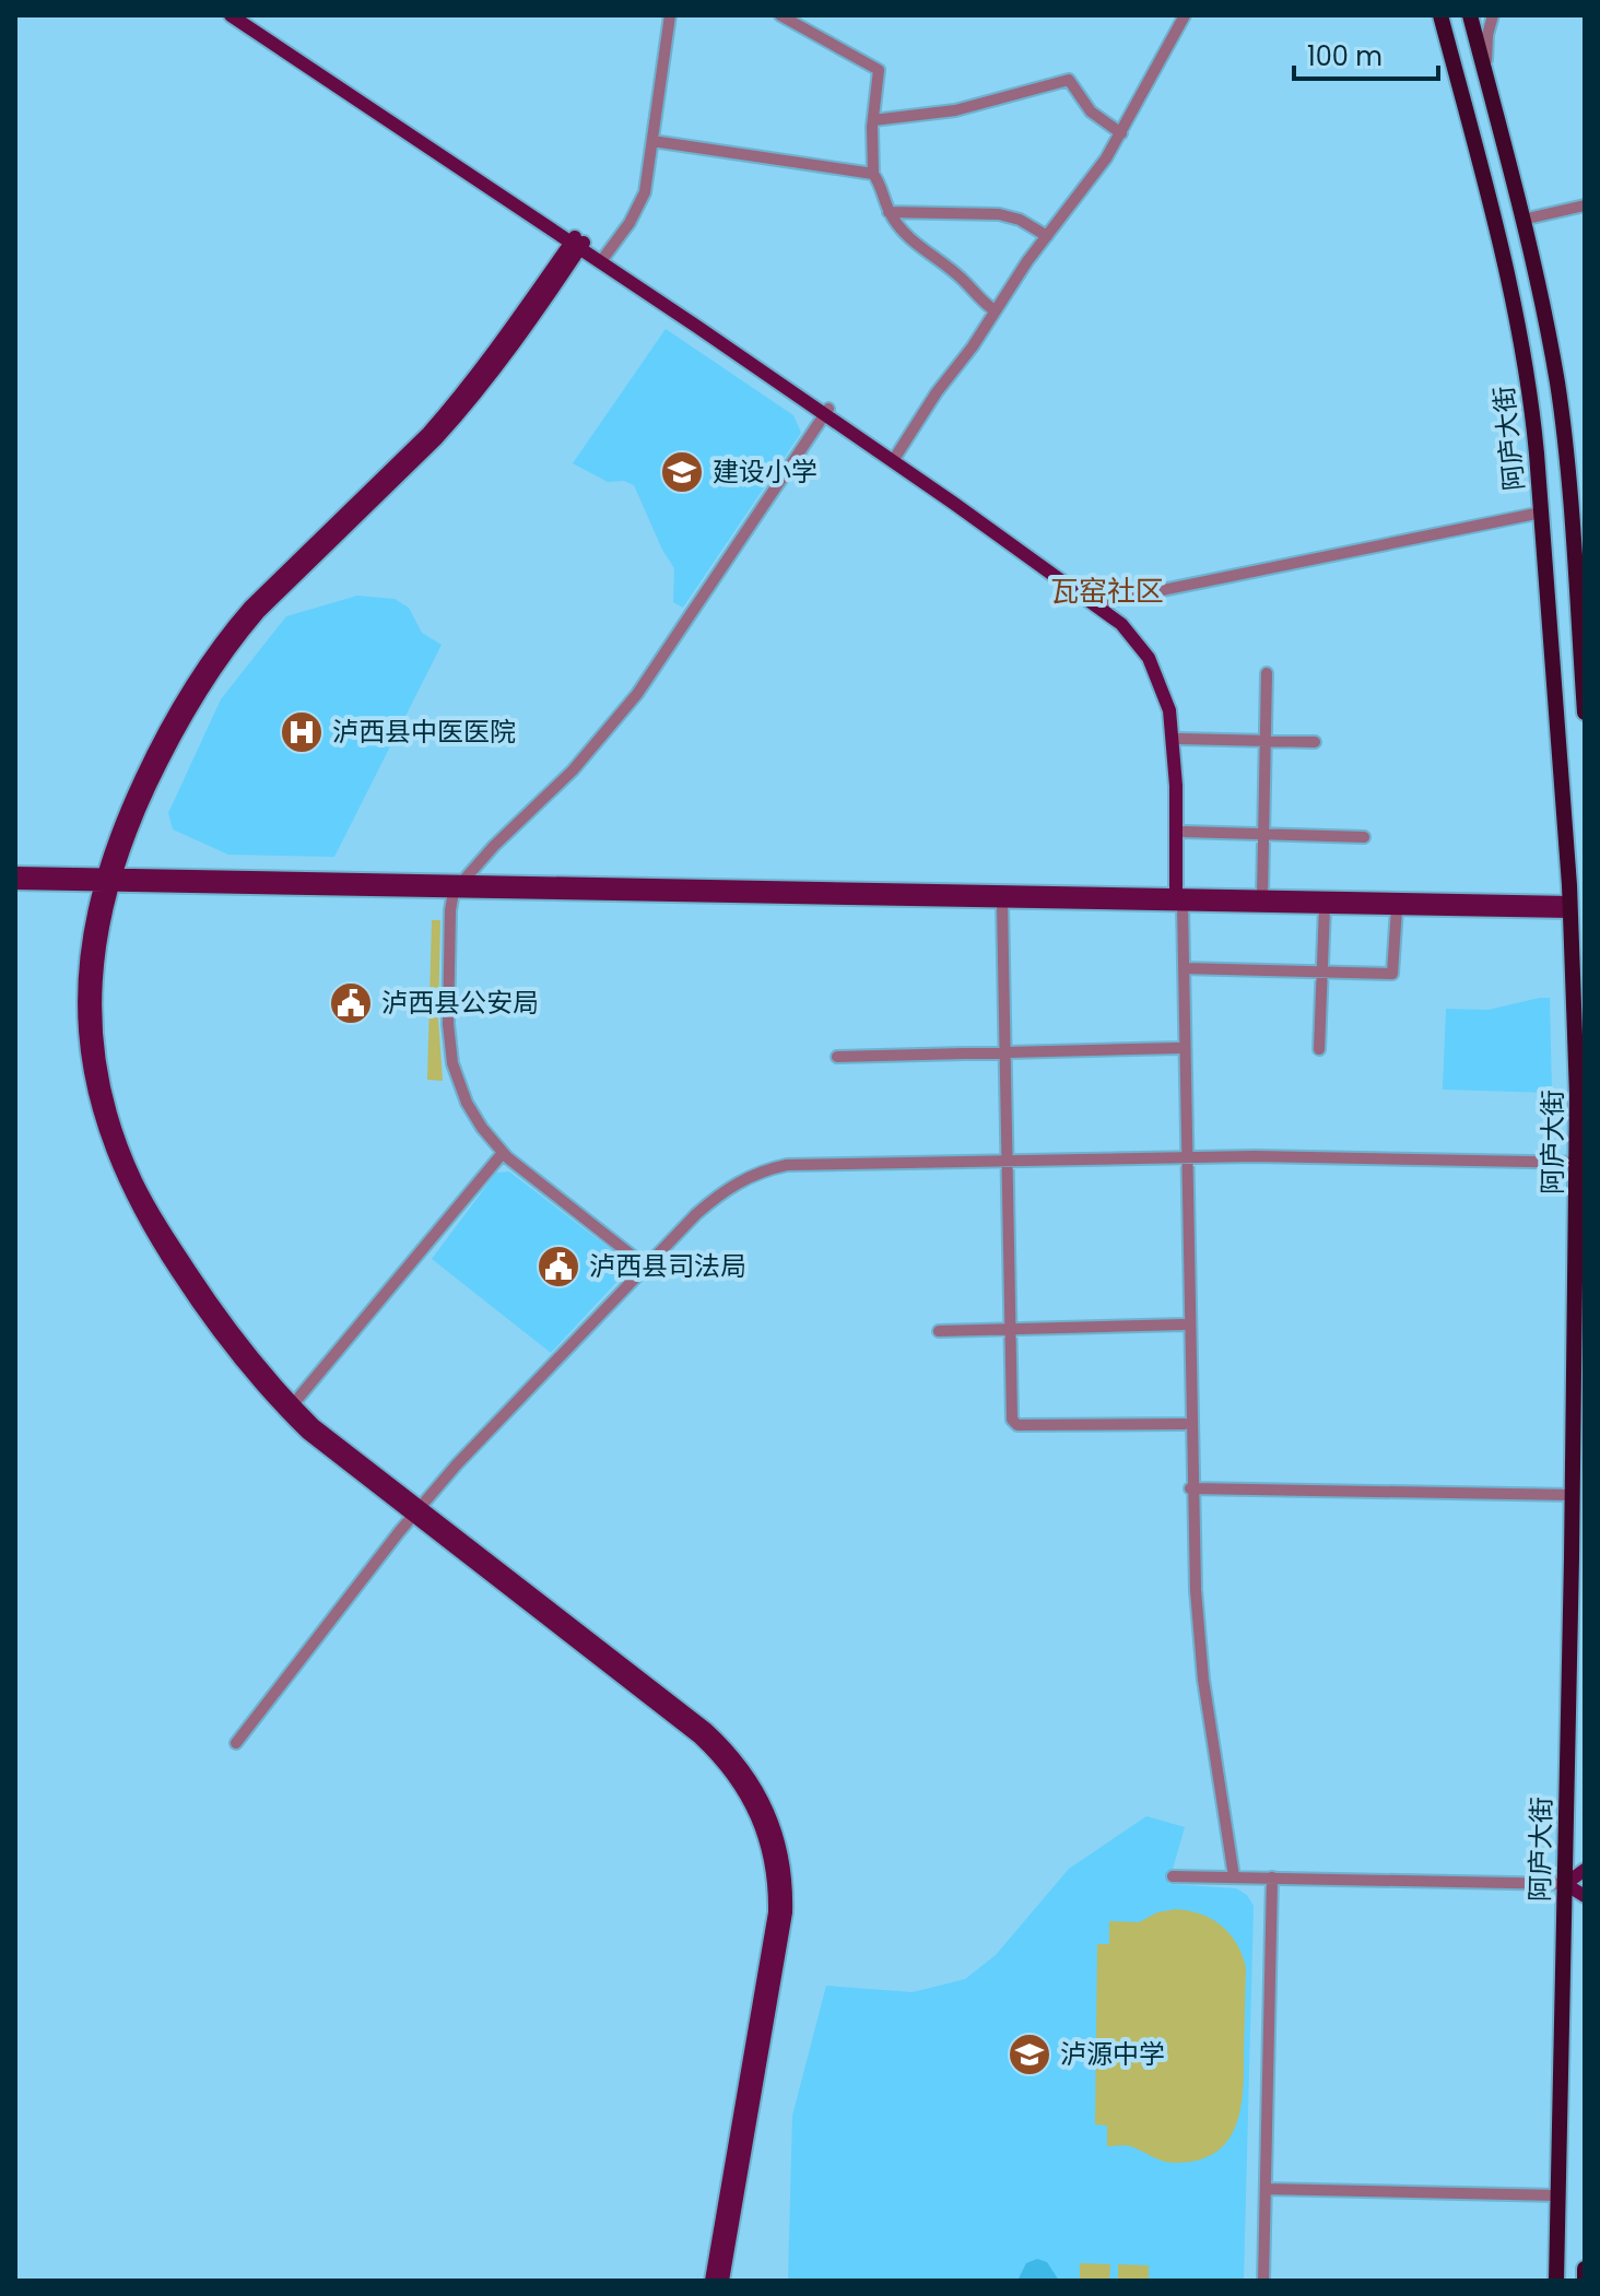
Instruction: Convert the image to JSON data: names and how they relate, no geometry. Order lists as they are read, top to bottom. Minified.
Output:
{"streets":{"highway":["阿庐大街"]},"districts":["瓦窑社区"],"places":{"school or university":["建设小学","泸源中学"],"hospital":["泸西县中医医院"],"public building":["泸西县公安局","泸西县司法局"]},"scale_bar":"100 m"}
